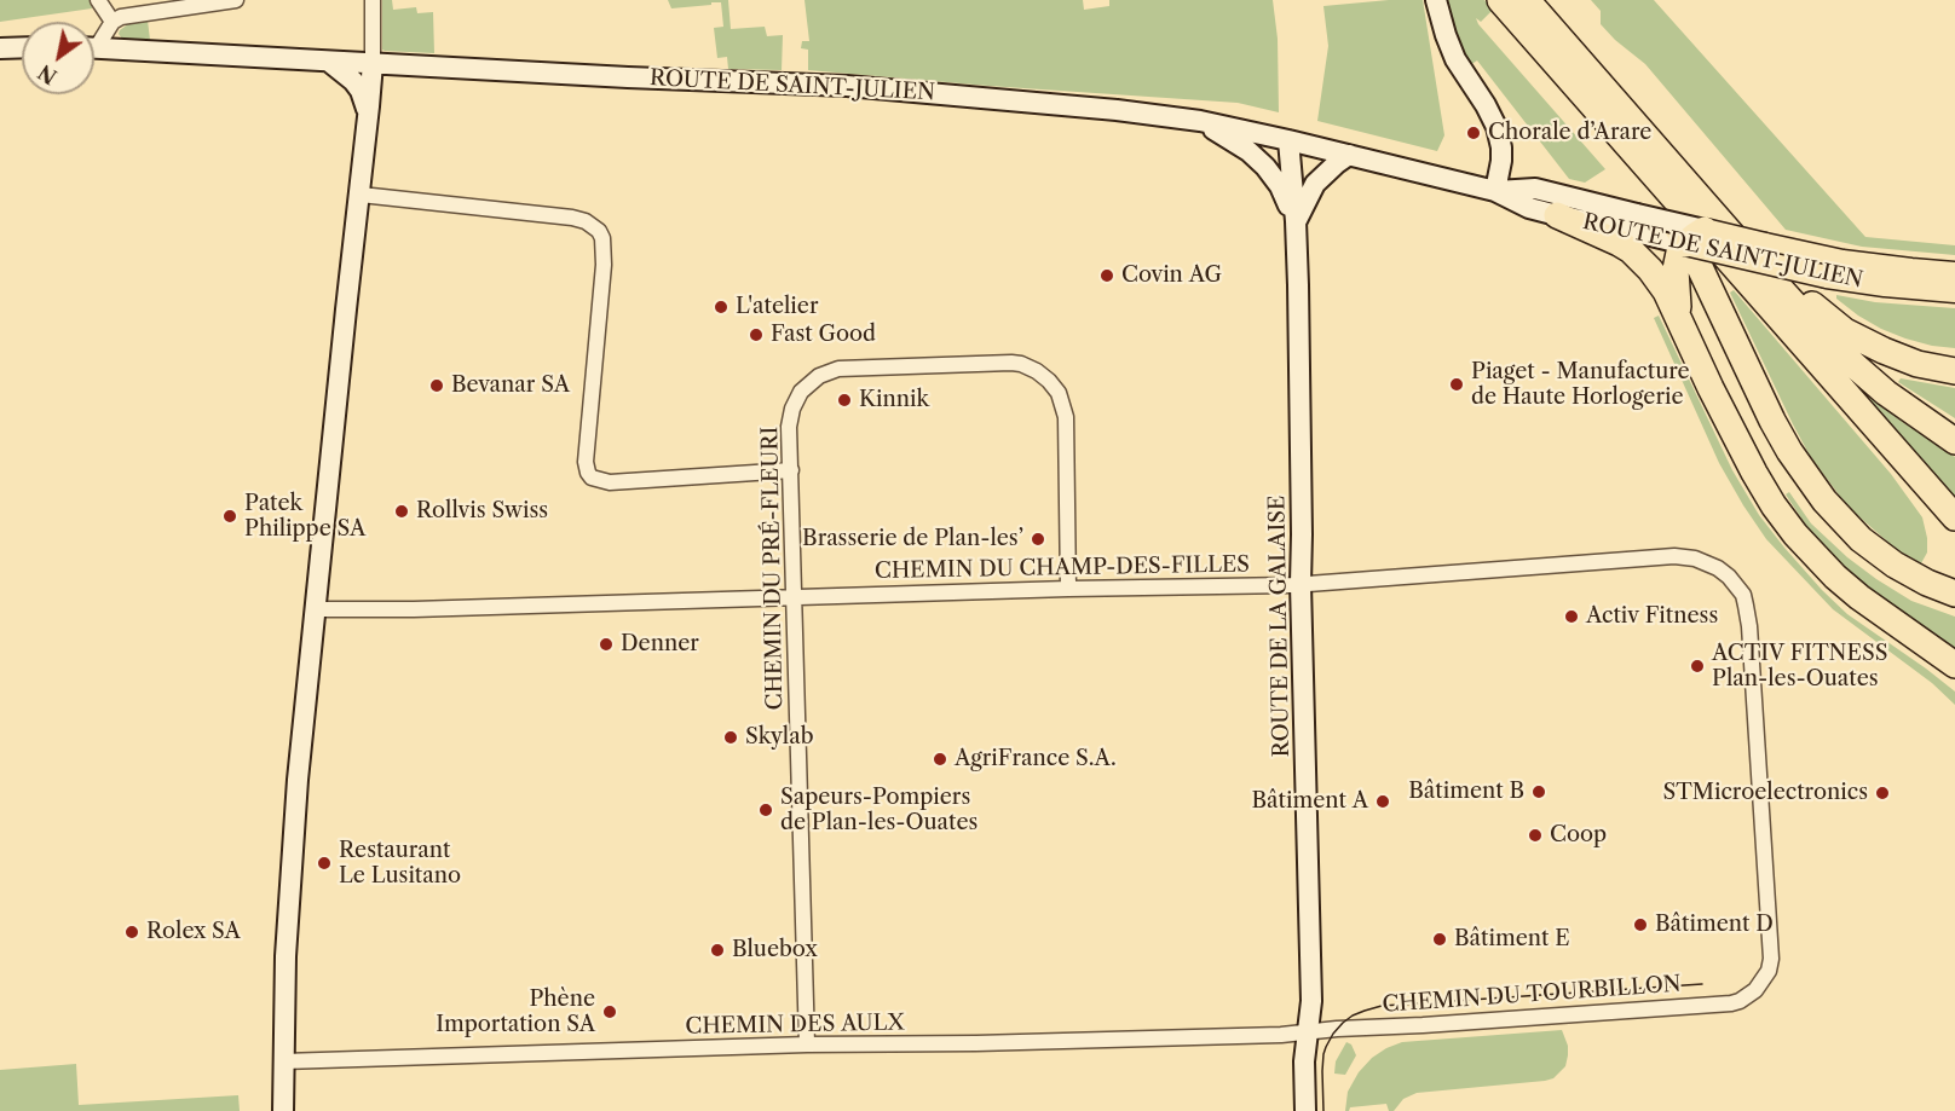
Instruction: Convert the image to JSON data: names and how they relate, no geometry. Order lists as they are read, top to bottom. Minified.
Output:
{"streets":{"main road":["ROUTE DE SAINT-JULIEN"],"street":["CHEMIN DU PRÉ-FLEURI","CHEMIN DU CHAMP-DES-FILLES","ROUTE DE LA GALAISE","CHEMIN DU TOURBILLON","CHEMIN DES AULX"]},"crossings":[["ROUTE DE SAINT-JULIEN","ROUTE DE LA GALAISE"],["CHEMIN DU PRÉ-FLEURI","CHEMIN DU CHAMP-DES-FILLES"],["CHEMIN DU PRÉ-FLEURI","CHEMIN DES AULX"],["CHEMIN DU CHAMP-DES-FILLES","ROUTE DE LA GALAISE"],["CHEMIN DU CHAMP-DES-FILLES","CHEMIN DU TOURBILLON"],["ROUTE DE LA GALAISE","CHEMIN DU TOURBILLON"],["ROUTE DE LA GALAISE","CHEMIN DES AULX"],["CHEMIN DU TOURBILLON","CHEMIN DES AULX"]],"places":["Chorale d’Arare","Covin AG","L'atelier","Fast Good","Piaget - Manufacture de Haute Horlogerie","Bevanar SA","Kinnik","Rollvis Swiss","Patek Philippe SA","Brasserie de Plan-les’","Activ Fitness","Denner","ACTIV FITNESS Plan-les-Ouates","Skylab","AgriFrance S.A.","Bâtiment B","STMicroelectronics","Bâtiment A","Sapeurs-Pompiers de Plan-les-Ouates","Coop","Restaurant Le Lusitano","Bâtiment D","Rolex SA","Bâtiment E","Bluebox","Phène Importation SA"],"north":"bottom left"}
